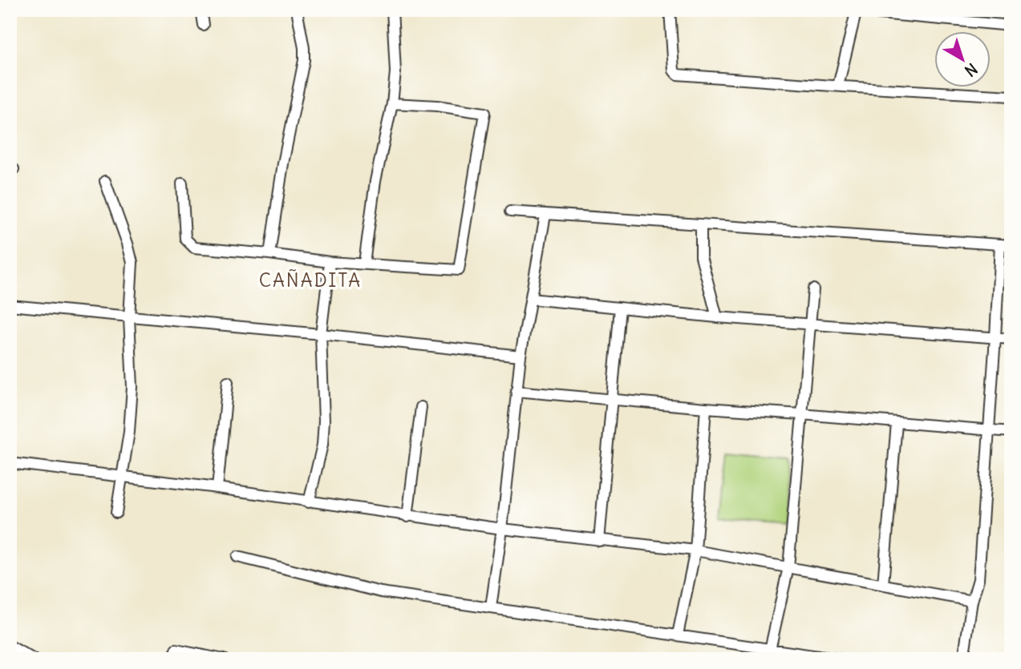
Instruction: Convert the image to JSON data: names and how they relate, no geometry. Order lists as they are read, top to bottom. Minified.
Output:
{"districts":["CAÑADITA"],"north":"bottom right"}
